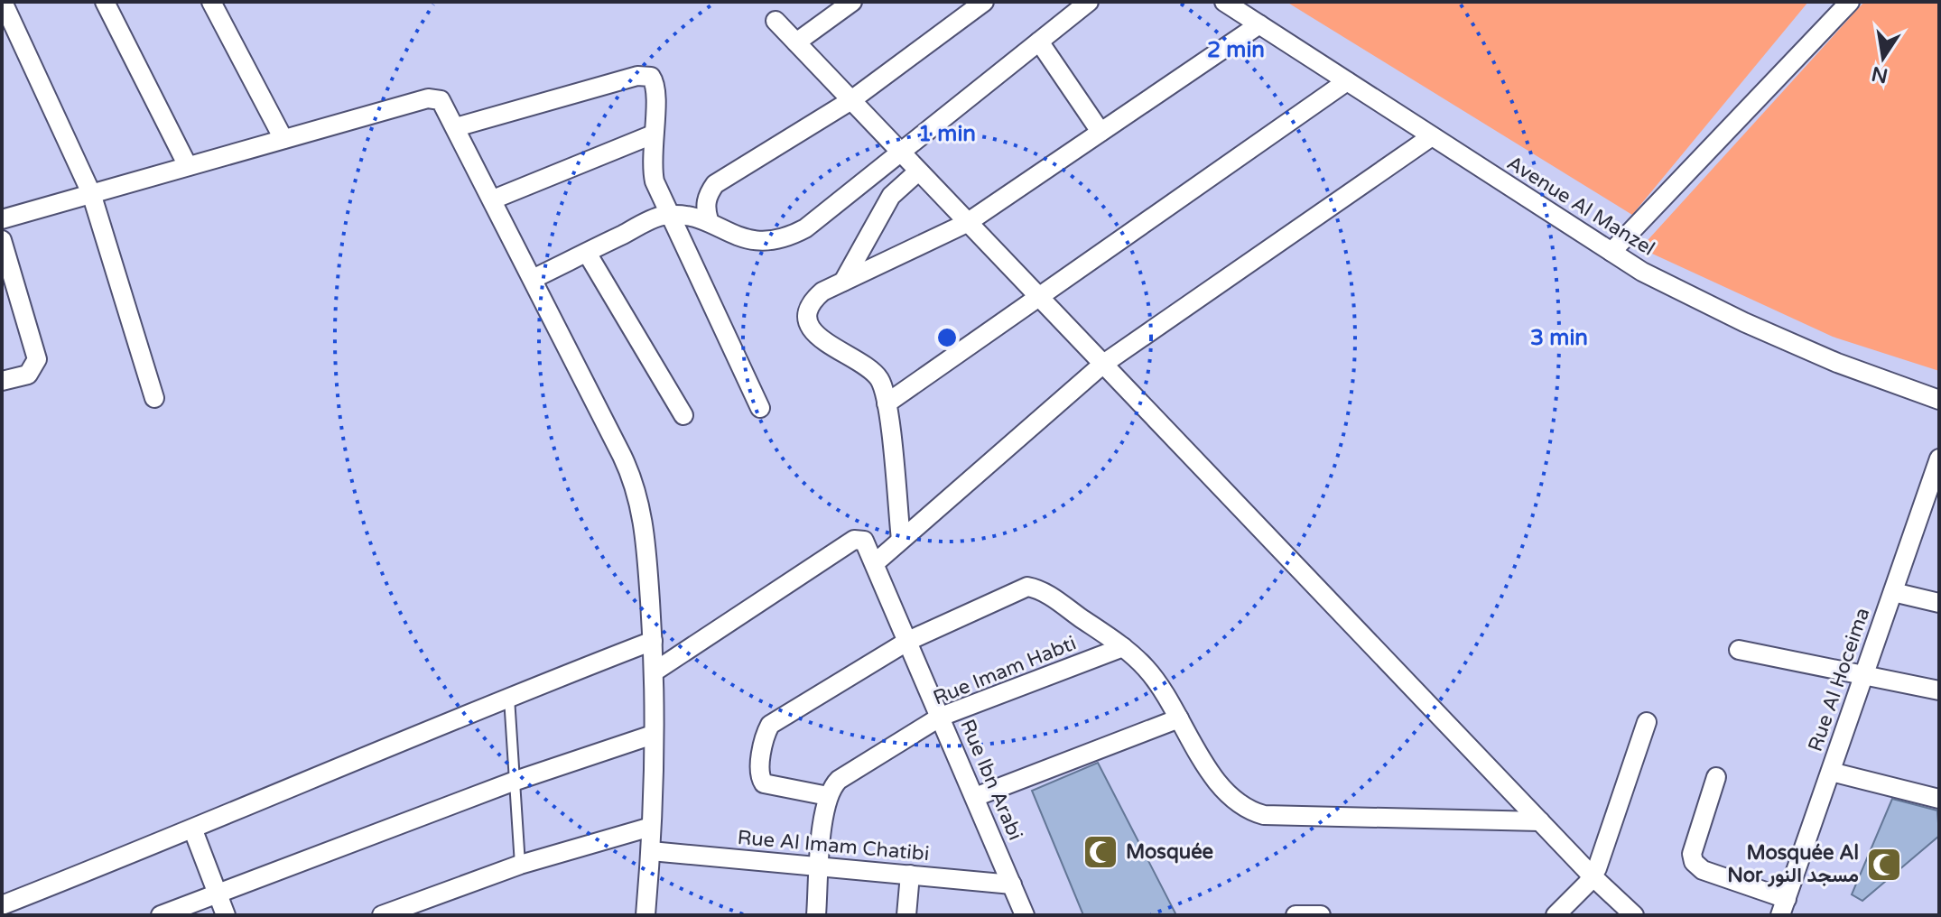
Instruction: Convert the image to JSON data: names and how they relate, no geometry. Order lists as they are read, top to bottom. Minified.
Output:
{"streets":{"street":["Avenue Al Manzel","Rue Imam Habti","Rue Al Hoceima","Rue Ibn Arabi","Rue Al Imam Chatibi"]},"crossings":[["Rue Imam Habti","Rue Ibn Arabi"],["Rue Ibn Arabi","Rue Al Imam Chatibi"]],"places":{"mosque":["Mosquée","Mosquée Al Nor مسجد النور"]},"north":"bottom","rings":["2 min","1 min","3 min"]}
